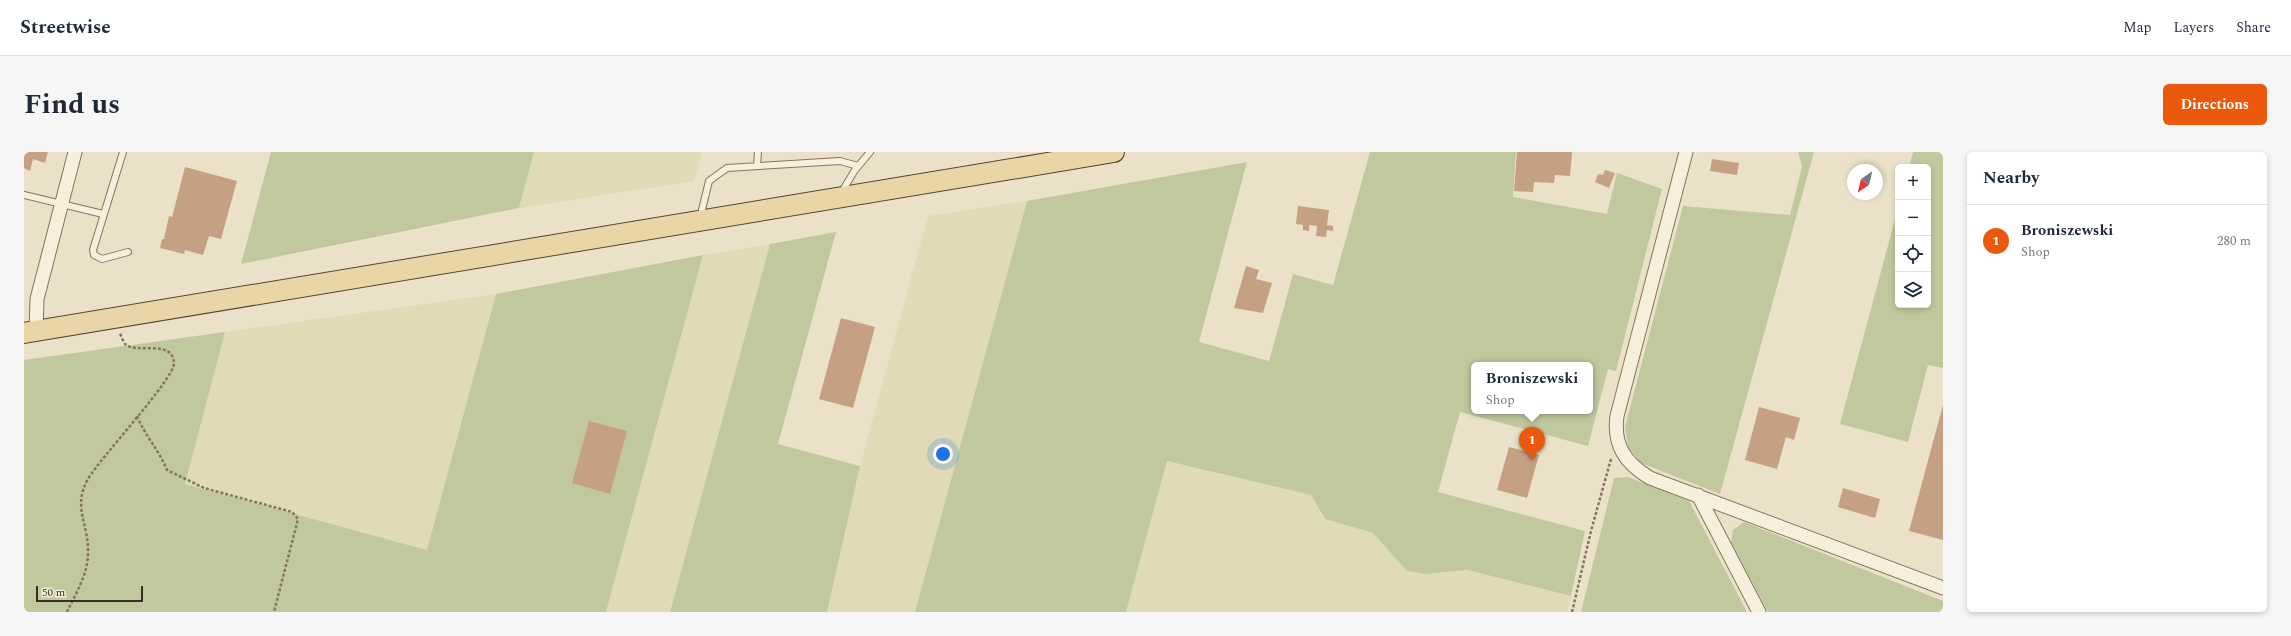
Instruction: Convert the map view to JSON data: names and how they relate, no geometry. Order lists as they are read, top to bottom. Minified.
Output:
{"scale_bar":"50 m","north":"bottom left","page":{"header":"Streetwise","nav":["Map","Layers","Share"],"title":"Find us","buttons":"Directions","heading":"Nearby","map_buttons":["+","−"],"list":[{"mark":"1","name":"Broniszewski","note":"Shop","value":"280 m"}],"popup":["Broniszewski","Shop"],"pins":"1","scale":"50 m"}}
